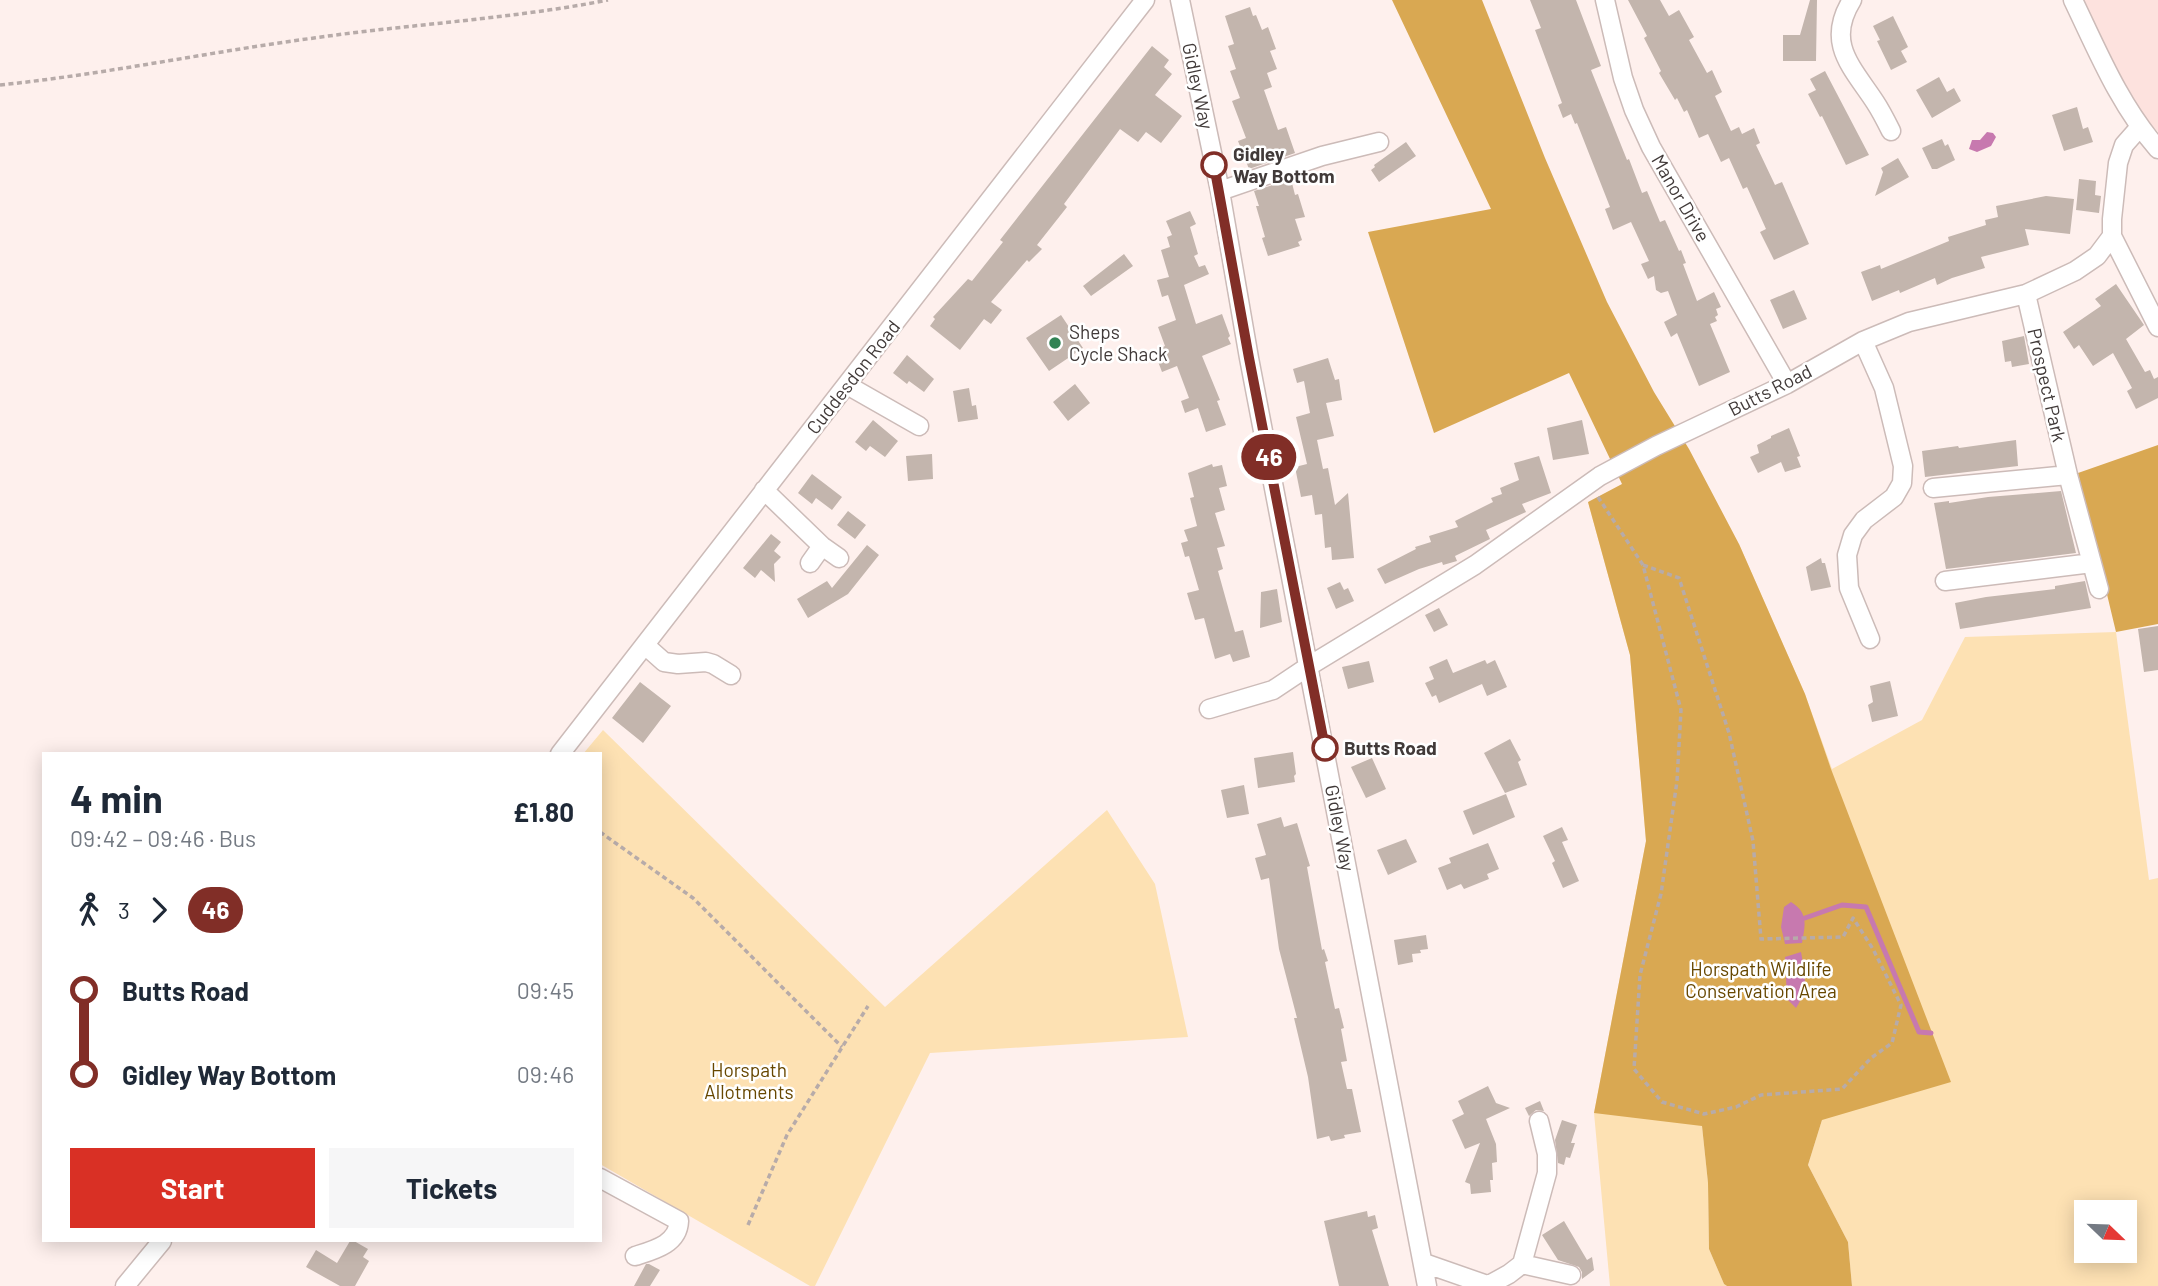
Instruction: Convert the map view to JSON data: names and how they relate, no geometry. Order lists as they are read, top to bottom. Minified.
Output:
{"streets":{"street":["Gidley Way","Manor Drive","Cuddesdon Road","Prospect Park","Butts Road"]},"crossings":[["Gidley Way","Butts Road"],["Manor Drive","Butts Road"],["Prospect Park","Butts Road"]],"parks":["Horspath Wildlife Conservation Area","Horspath Allotments"],"places":["Gidley Way Bottom","Sheps Cycle Shack","Butts Road"],"lines":["bus line 46"],"north":"bottom right","page":{"on_map":"46","heading":["4 min","09:42 – 09:46 · Bus","£1.80"],"legs":["3","46"],"list":[{"name":"Butts Road","value":"09:45"},{"name":"Gidley Way Bottom","value":"09:46"}],"buttons":["Start","Tickets"]}}
